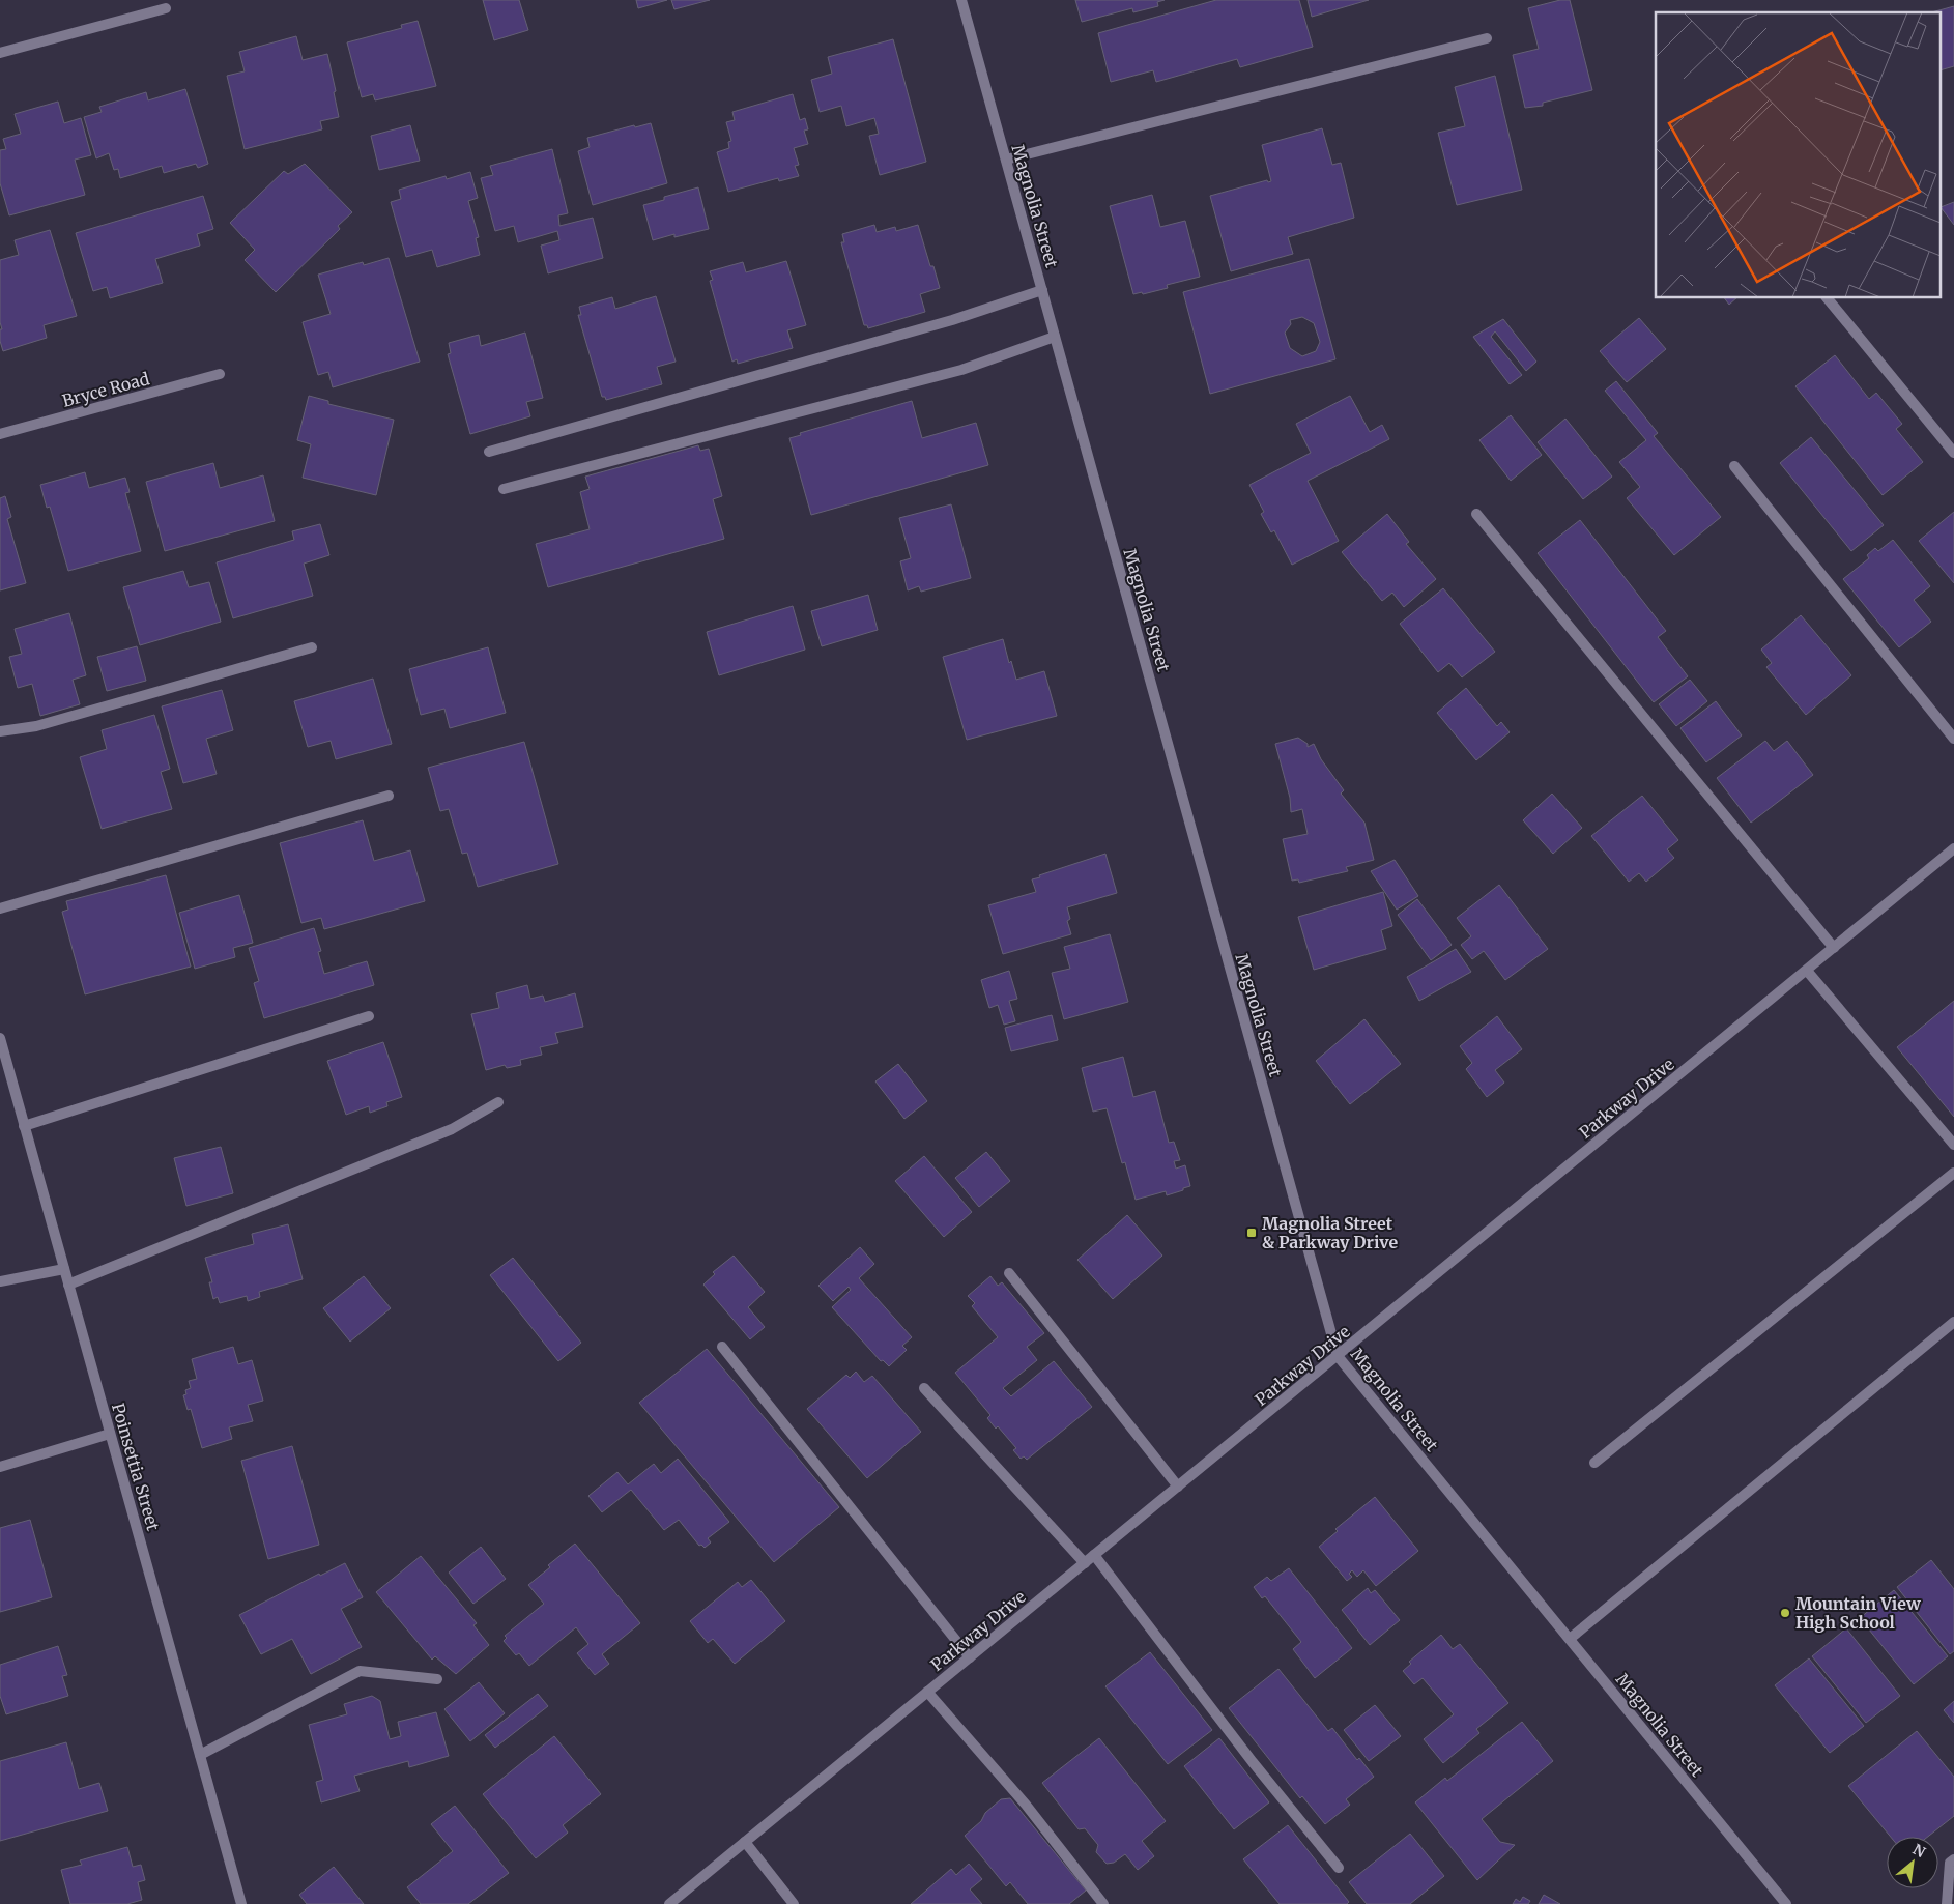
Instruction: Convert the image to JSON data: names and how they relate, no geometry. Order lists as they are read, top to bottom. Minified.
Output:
{"streets":{"street":["Magnolia Street","Bryce Road","Parkway Drive","Poinsettia Street"]},"crossings":[["Magnolia Street","Parkway Drive"]],"places":{"transit":["Magnolia Street & Parkway Drive"],"other":["Mountain View High School"]},"north":"top right"}
